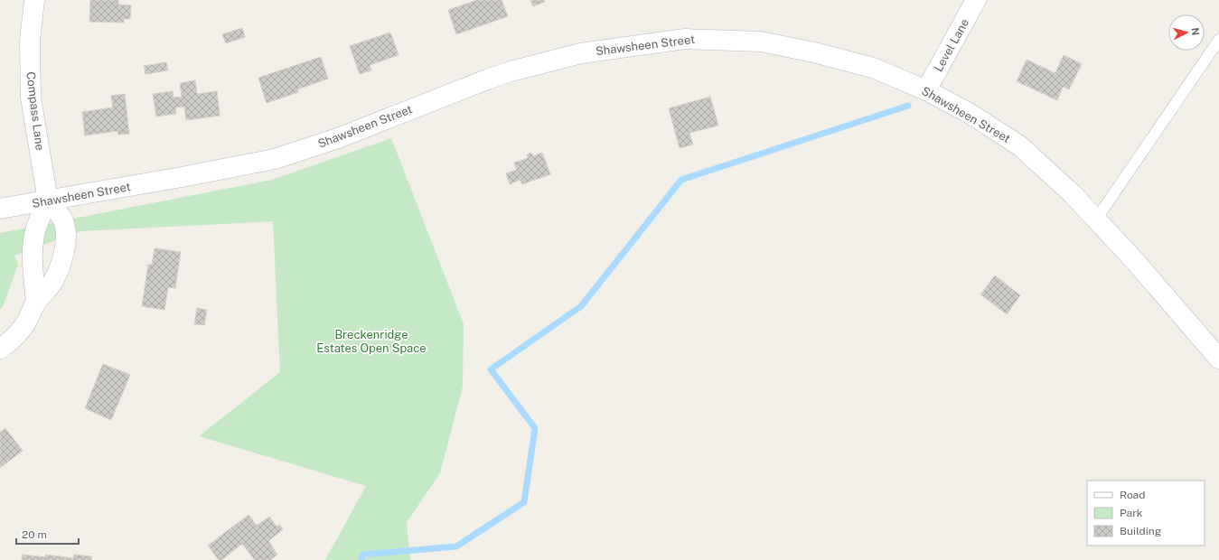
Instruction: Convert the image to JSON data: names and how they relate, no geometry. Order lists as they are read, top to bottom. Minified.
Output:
{"streets":{"main road":["Shawsheen Street","Level Lane","Compass Lane"]},"crossings":[["Shawsheen Street","Level Lane"],["Shawsheen Street","Compass Lane"]],"parks":["Breckenridge Estates Open Space"],"legend":["Road","Park","Building"],"scale_bar":"20 m","north":"right"}
